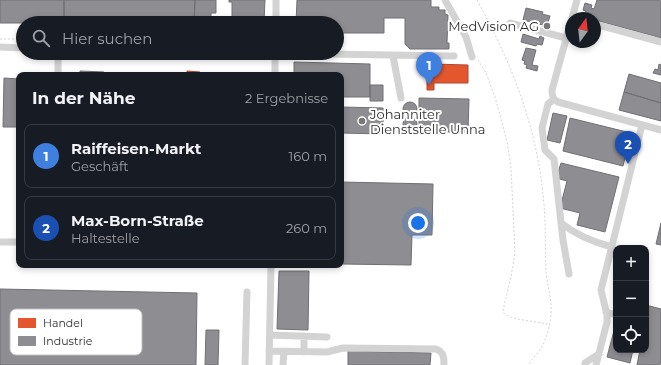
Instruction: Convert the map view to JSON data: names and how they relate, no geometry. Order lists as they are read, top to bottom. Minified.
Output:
{"places":["MedVision AG","Johanniter Dienststelle Unna"],"legend":["Handel","Industrie"],"north":"top","page":{"search":"Hier suchen","pins":["1","2"],"heading":["In der Nähe","2 Ergebnisse"],"list":[{"mark":"1","name":"Raiffeisen-Markt","note":"Geschäft","value":"160 m"},{"mark":"2","name":"Max-Born-Straße","note":"Haltestelle","value":"260 m"}],"map_buttons":["+","−"]}}
